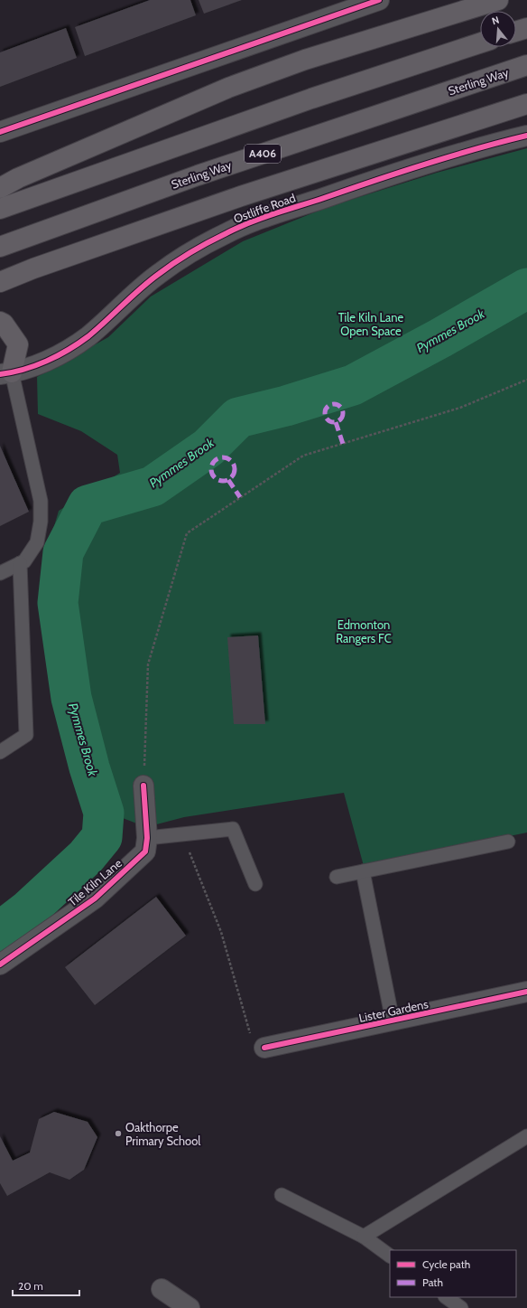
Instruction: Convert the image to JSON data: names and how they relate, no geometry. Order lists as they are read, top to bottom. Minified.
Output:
{"streets":{"highway":["Sterling Way","A406"],"street":["Ostliffe Road","Tile Kiln Lane","Lister Gardens"]},"water":["Pymmes Brook"],"parks":["Tile Kiln Lane Open Space","Edmonton Rangers FC"],"places":["Oakthorpe Primary School"],"legend":["Cycle path","Path"],"scale_bar":"20 m","north":"top"}
